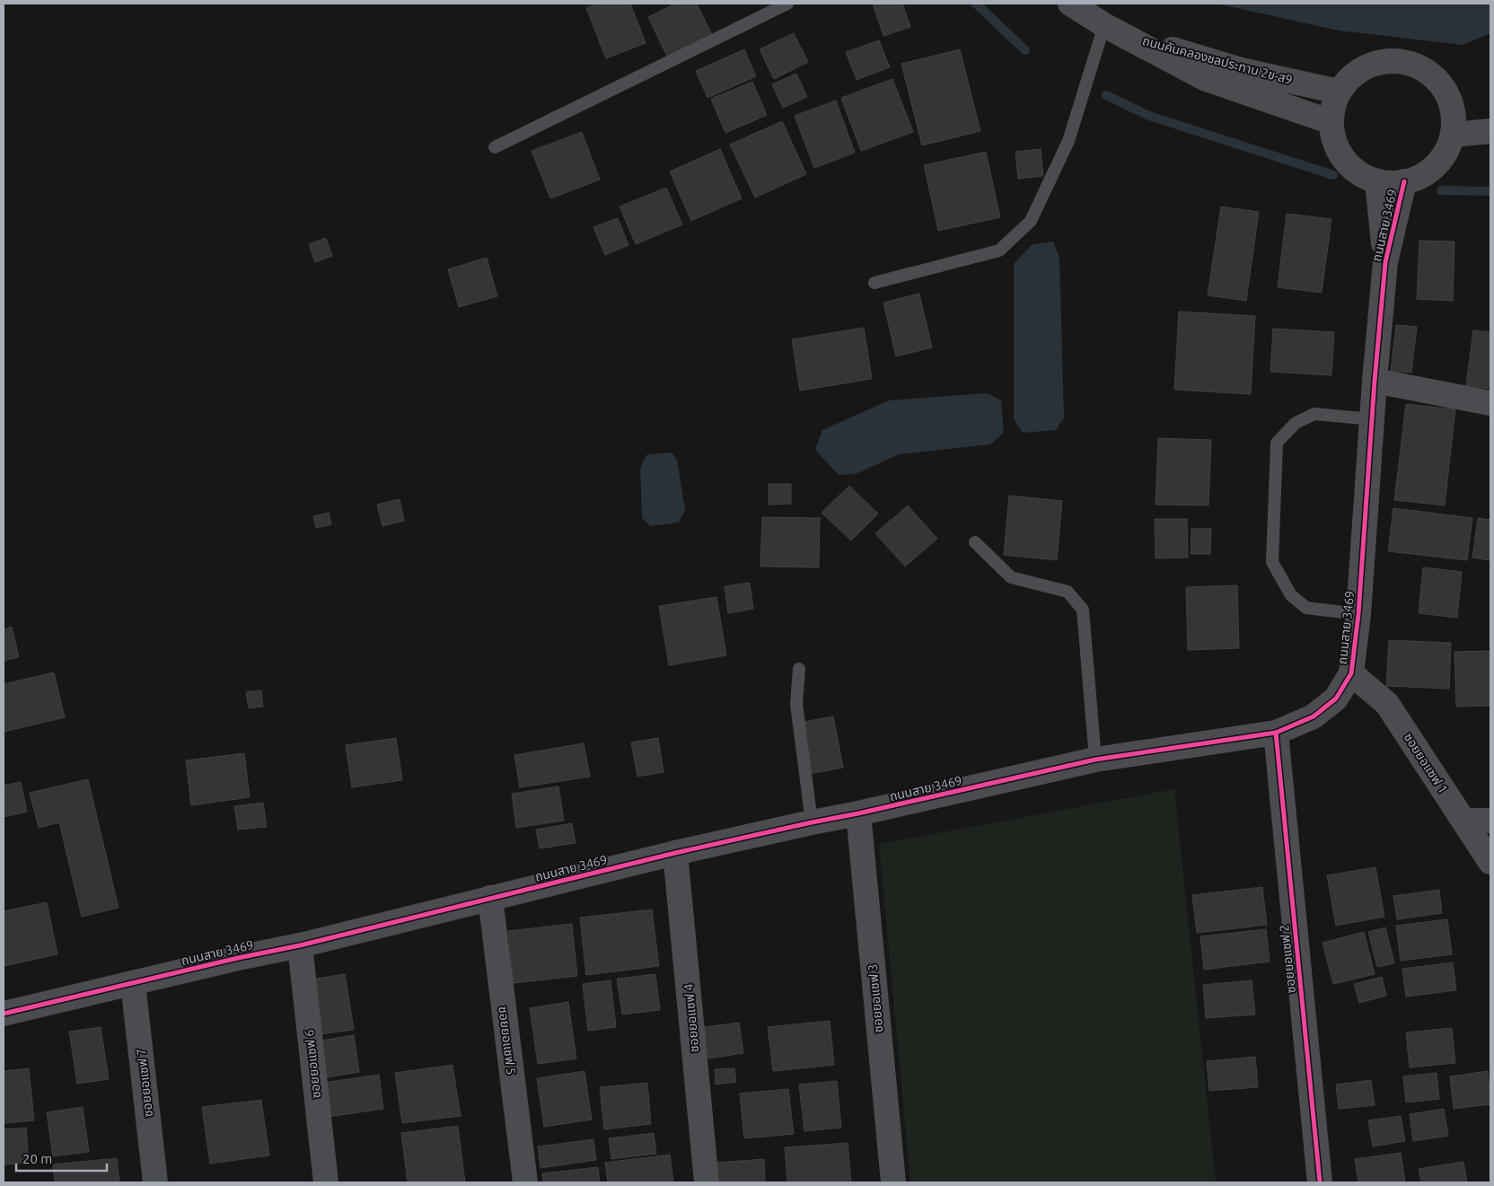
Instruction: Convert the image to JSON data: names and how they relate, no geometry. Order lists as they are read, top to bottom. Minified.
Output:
{"streets":{"street":["ถนนคันคลองชลประทาน 2ข-ส9","ถนนสาย 3469","ซอยยอแซฟ 1","ซอยยอแซฟ 2","ซอยยอแซฟ 3","ซอยยอแซฟ 4","ซอยยอแซฟ 5","ซอยยอแซฟ 6","ซอยยอแซฟ 7"]},"crossings":[["ถนนคันคลองชลประทาน 2ข-ส9","ถนนสาย 3469"],["ถนนสาย 3469","ซอยยอแซฟ 1"],["ถนนสาย 3469","ซอยยอแซฟ 2"],["ถนนสาย 3469","ซอยยอแซฟ 3"],["ถนนสาย 3469","ซอยยอแซฟ 4"],["ถนนสาย 3469","ซอยยอแซฟ 5"],["ถนนสาย 3469","ซอยยอแซฟ 6"],["ถนนสาย 3469","ซอยยอแซฟ 7"]],"scale_bar":"20 m"}
